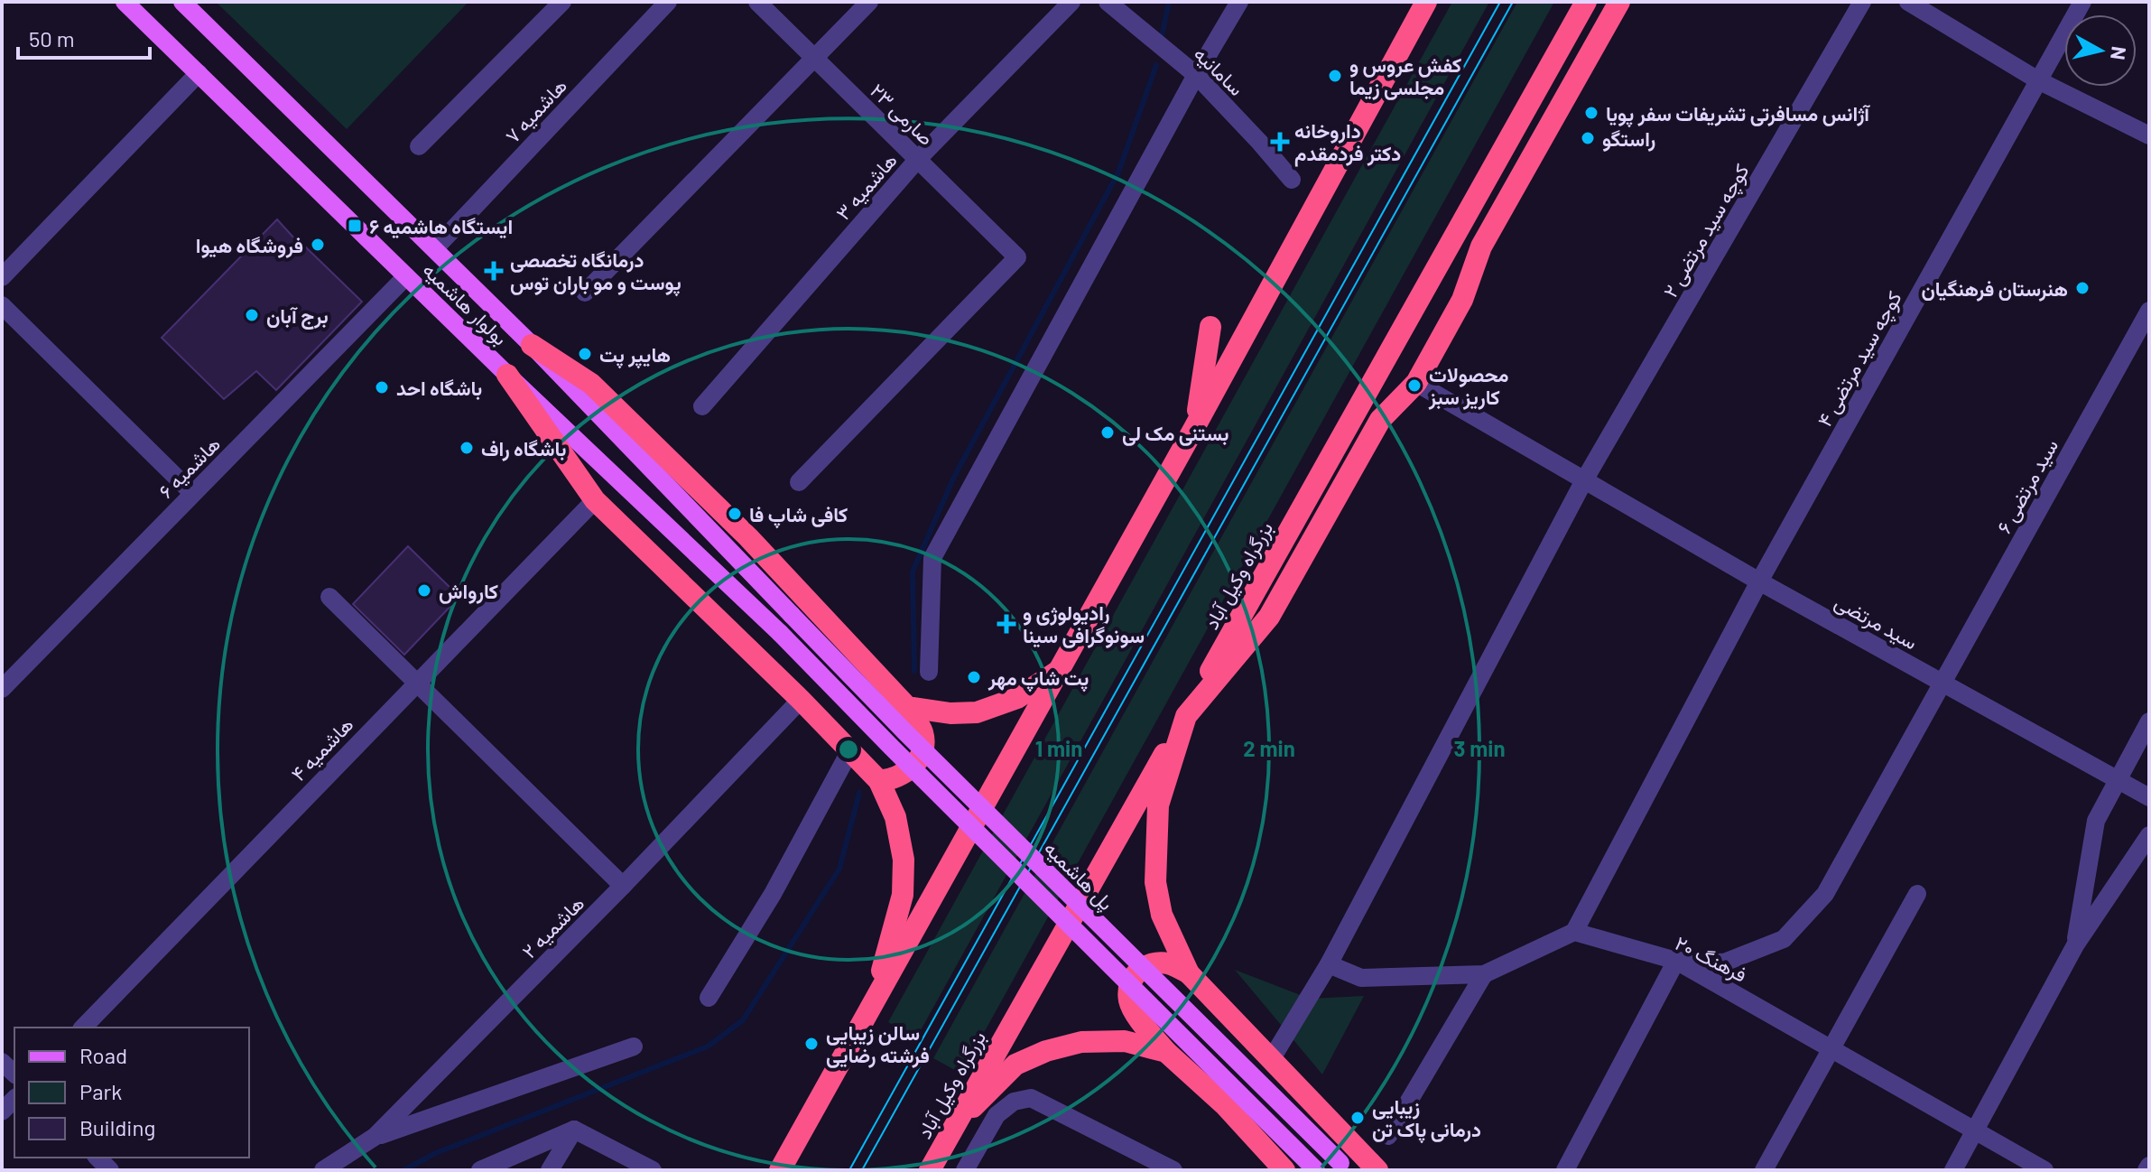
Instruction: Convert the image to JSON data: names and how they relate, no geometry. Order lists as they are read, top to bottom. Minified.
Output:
{"streets":{"highway":["بزرگراه وکیل آباد"],"main road":["بولوار هاشمیه","پل هاشمیه"],"street":["سامانیه","هاشمیه ۷","صارمی ۲۳","هاشمیه ۳","کوچه سید مرتضی ۲","کوچه سید مرتضی ۴","هاشمیه ۶","سید مرتضی ۶","سید مرتضی","هاشمیه ۴","هاشمیه ۲","فرهنگ ۲۰"]},"crossings":[["هاشمیه ۷","بولوار هاشمیه"],["صارمی ۲۳","هاشمیه ۳"],["کوچه سید مرتضی ۲","سید مرتضی"],["بولوار هاشمیه","هاشمیه ۶"],["بولوار هاشمیه","پل هاشمیه"],["کوچه سید مرتضی ۴","سید مرتضی"],["کوچه سید مرتضی ۴","فرهنگ ۲۰"],["سید مرتضی ۶","سید مرتضی"],["سید مرتضی ۶","فرهنگ ۲۰"]],"places":{"other":["کفش عروس و مجلسی زیما","آژانس مسافرتی تشریفات سفر پویا","راستگو","فروشگاه هیوا","هنرستان فرهنگیان","برج آبان","هایپر پت","محصولات کاریز سبز","باشگاه احد","بستنی مک لی","باشگاه راف","کافی شاپ فا","کارواش","پت شاپ مهر","سالن زیبایی فرشته رضایی","زیبایی درمانی پاک تن"],"health":["داروخانه دكتر فردمقدم","درمانگاه تخصصی پوست و مو باران توس","رادیولوژی و سونوگرافی سینا"],"transit":["ایستگاه هاشمیه ۶"]},"legend":["Road","Park","Building"],"scale_bar":"50 m","north":"right","rings":["1 min","2 min","3 min"]}
